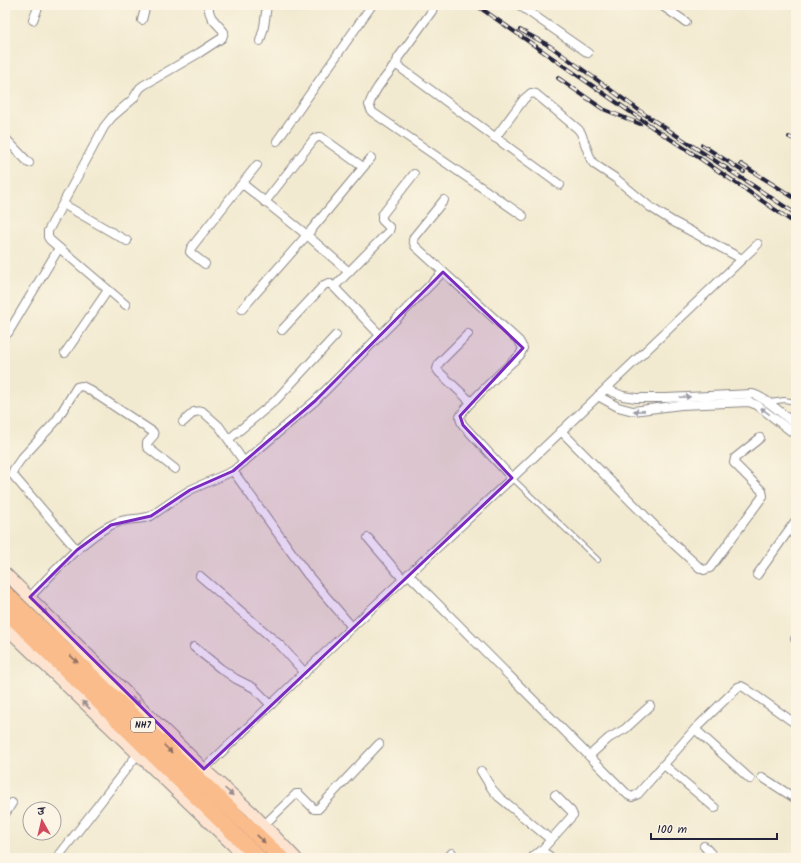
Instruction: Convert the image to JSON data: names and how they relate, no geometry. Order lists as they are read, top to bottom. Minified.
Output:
{"streets":{"highway":["NH7"]},"scale_bar":"100 m","north":"top"}
